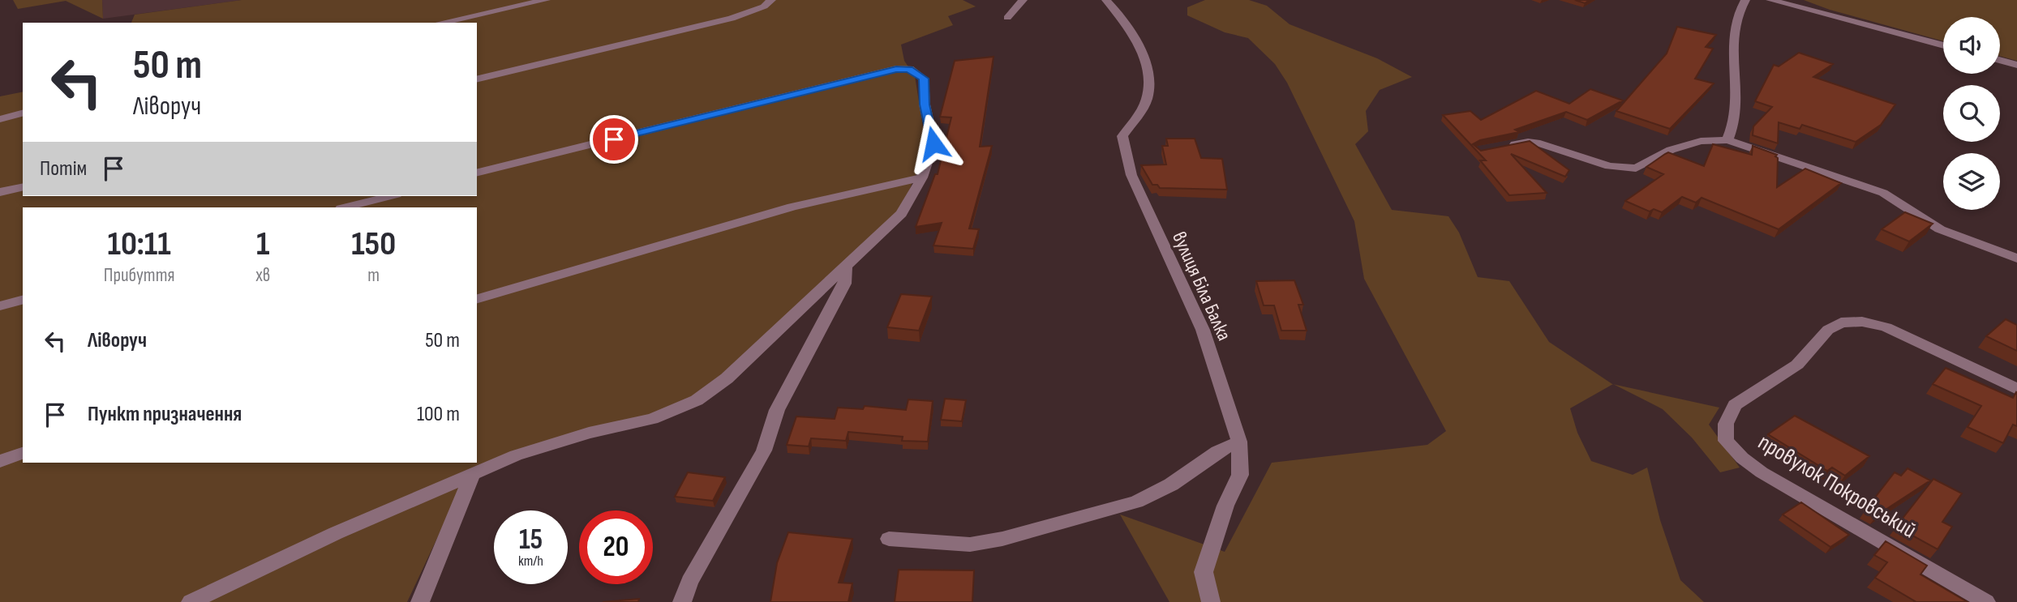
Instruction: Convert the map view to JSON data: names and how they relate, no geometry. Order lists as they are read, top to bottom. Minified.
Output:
{"streets":{"street":["вулиця Біла Балка","провулок Покровський"]},"page":{"turn":["50 m","Ліворуч"],"then":"Потім","eta":["10:11","Прибуття","1","хв","150","m"],"list":[{"name":"Ліворуч","value":"50 m"},{"name":"Пункт призначення","value":"100 m"}],"speed":"15 km/h","limit":"20"}}
